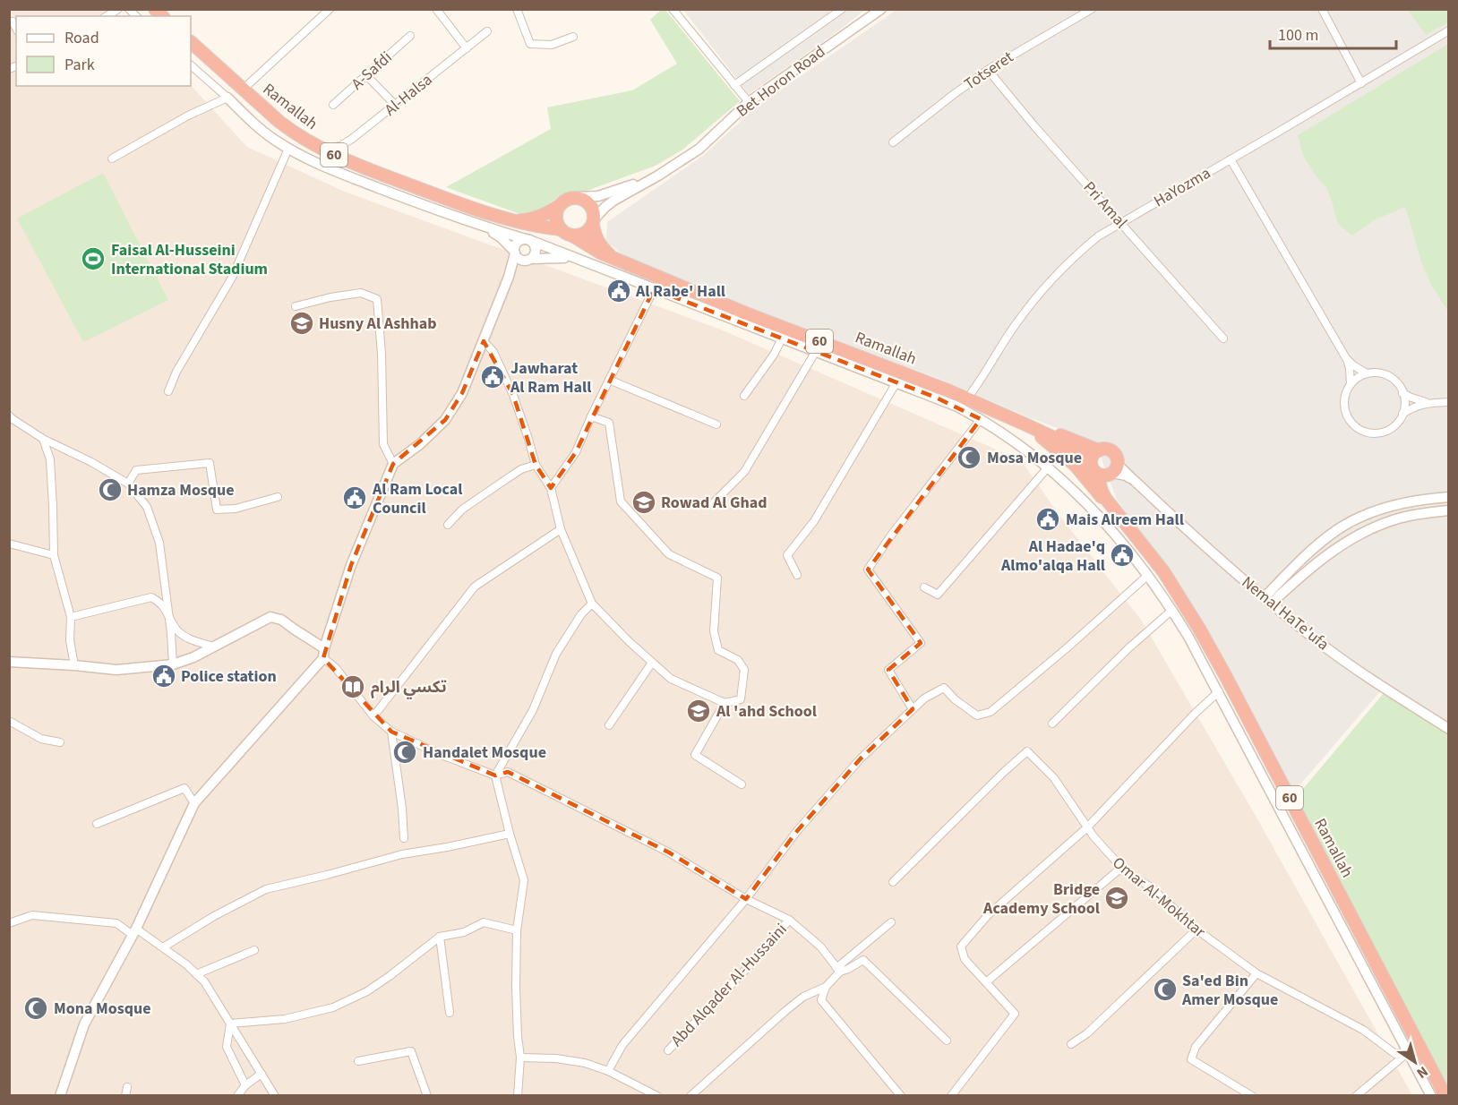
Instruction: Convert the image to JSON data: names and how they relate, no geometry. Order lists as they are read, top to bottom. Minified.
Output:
{"streets":{"highway":["Ramallah","60"],"street":["A-Safdi","Totseret","Bet Horon Road","Al-Halsa","HaYozma","Pri Amal","Nemal HaTe'ufa","Omar Al-Mokhtar","Abd Alqader Al-Hussaini"]},"crossings":[["Totseret","Pri Amal"],["Bet Horon Road","Ramallah"],["Bet Horon Road","60"],["Al-Halsa","Ramallah"],["Ramallah","60"],["Ramallah","HaYozma"],["Ramallah","Nemal HaTe'ufa"],["60","Nemal HaTe'ufa"],["HaYozma","Pri Amal"]],"places":{"sports":["Faisal Al-Husseini International Stadium"],"public building":["Al Rabe' Hall","Jawharat Al Ram Hall","Al Ram Local Council","Mais Alreem Hall","Al Hadae'q Almo'alqa Hall","Police station"],"school or university":["Husny Al Ashhab","Rowad Al Ghad","Al 'ahd School","Bridge Academy School"],"mosque":["Mosa Mosque","Hamza Mosque","Handalet Mosque","Sa'ed Bin Amer Mosque","Mona Mosque"],"library":["تكسي الرام"]},"legend":["Road","Park"],"scale_bar":"100 m","north":"bottom right"}
